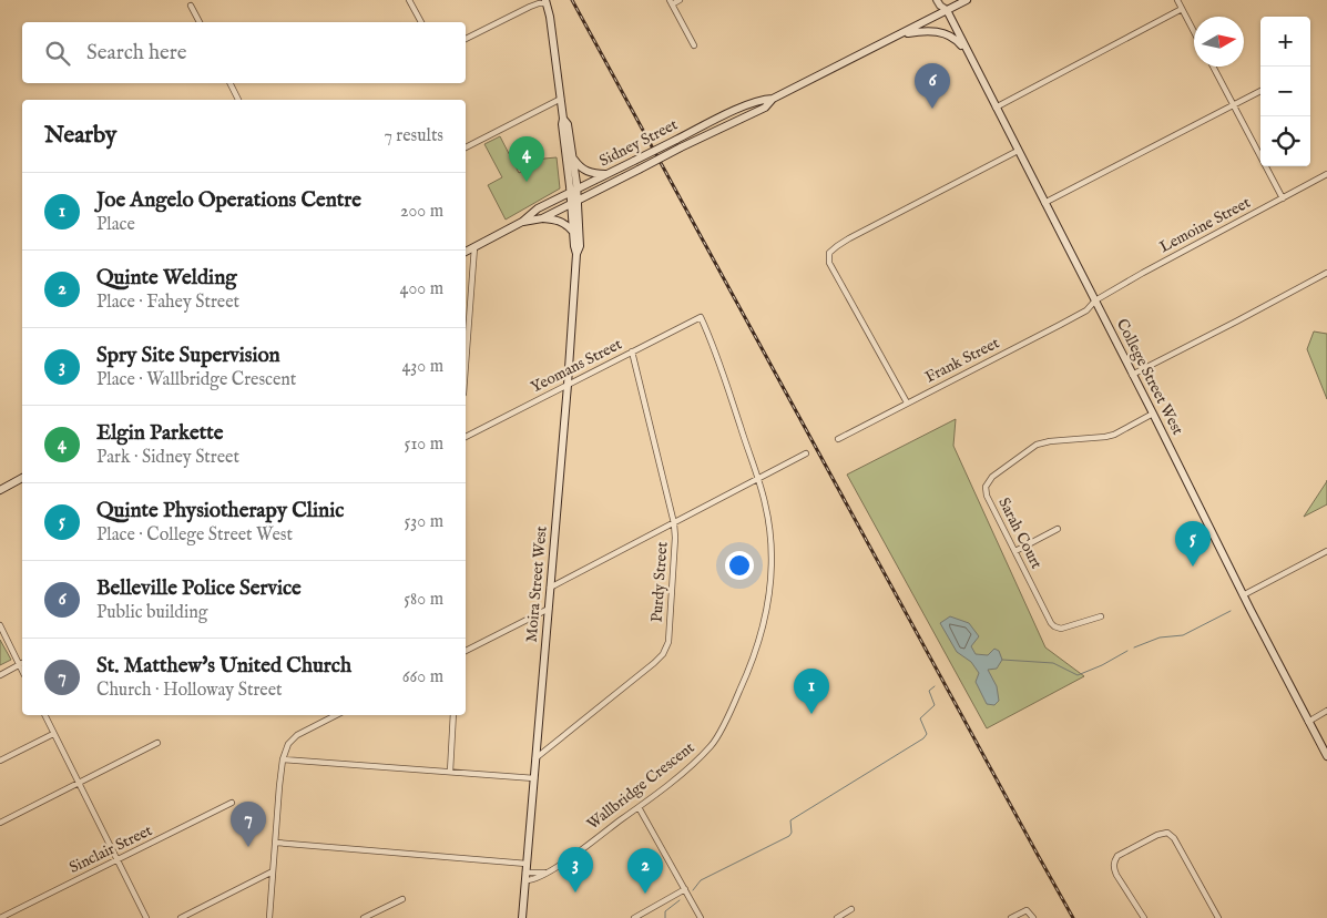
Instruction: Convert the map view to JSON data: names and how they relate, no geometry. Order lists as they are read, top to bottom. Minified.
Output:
{"streets":{"main road":["Sidney Street","College Street West","Moira Street West"],"street":["Lemoine Street","Frank Street","Yeomans Street","Sarah Court","Purdy Street","Wallbridge Crescent","Sinclair Street"]},"crossings":[["Sidney Street","College Street West"],["Sidney Street","Moira Street West"],["Lemoine Street","Frank Street"],["Lemoine Street","College Street West"],["Frank Street","College Street West"],["Yeomans Street","Purdy Street"],["Yeomans Street","Moira Street West"],["Yeomans Street","Wallbridge Crescent"],["College Street West","Sarah Court"],["Purdy Street","Moira Street West"],["Moira Street West","Wallbridge Crescent"]],"north":"right","page":{"map_buttons":["+","−"],"search":"Search here","pins":["6","4","5","1","7","3","2"],"heading":["Nearby","7 results"],"list":[{"mark":"1","name":"Joe Angelo Operations Centre","note":"Place","value":"200 m"},{"mark":"2","name":"Quinte Welding","note":"Place · Fahey Street","value":"400 m"},{"mark":"3","name":"Spry Site Supervision","note":"Place · Wallbridge Crescent","value":"430 m"},{"mark":"4","name":"Elgin Parkette","note":"Park · Sidney Street","value":"510 m"},{"mark":"5","name":"Quinte Physiotherapy Clinic","note":"Place · College Street West","value":"530 m"},{"mark":"6","name":"Belleville Police Service","note":"Public building","value":"580 m"},{"mark":"7","name":"St. Matthew's United Church","note":"Church · Holloway Street","value":"660 m"}]}}
